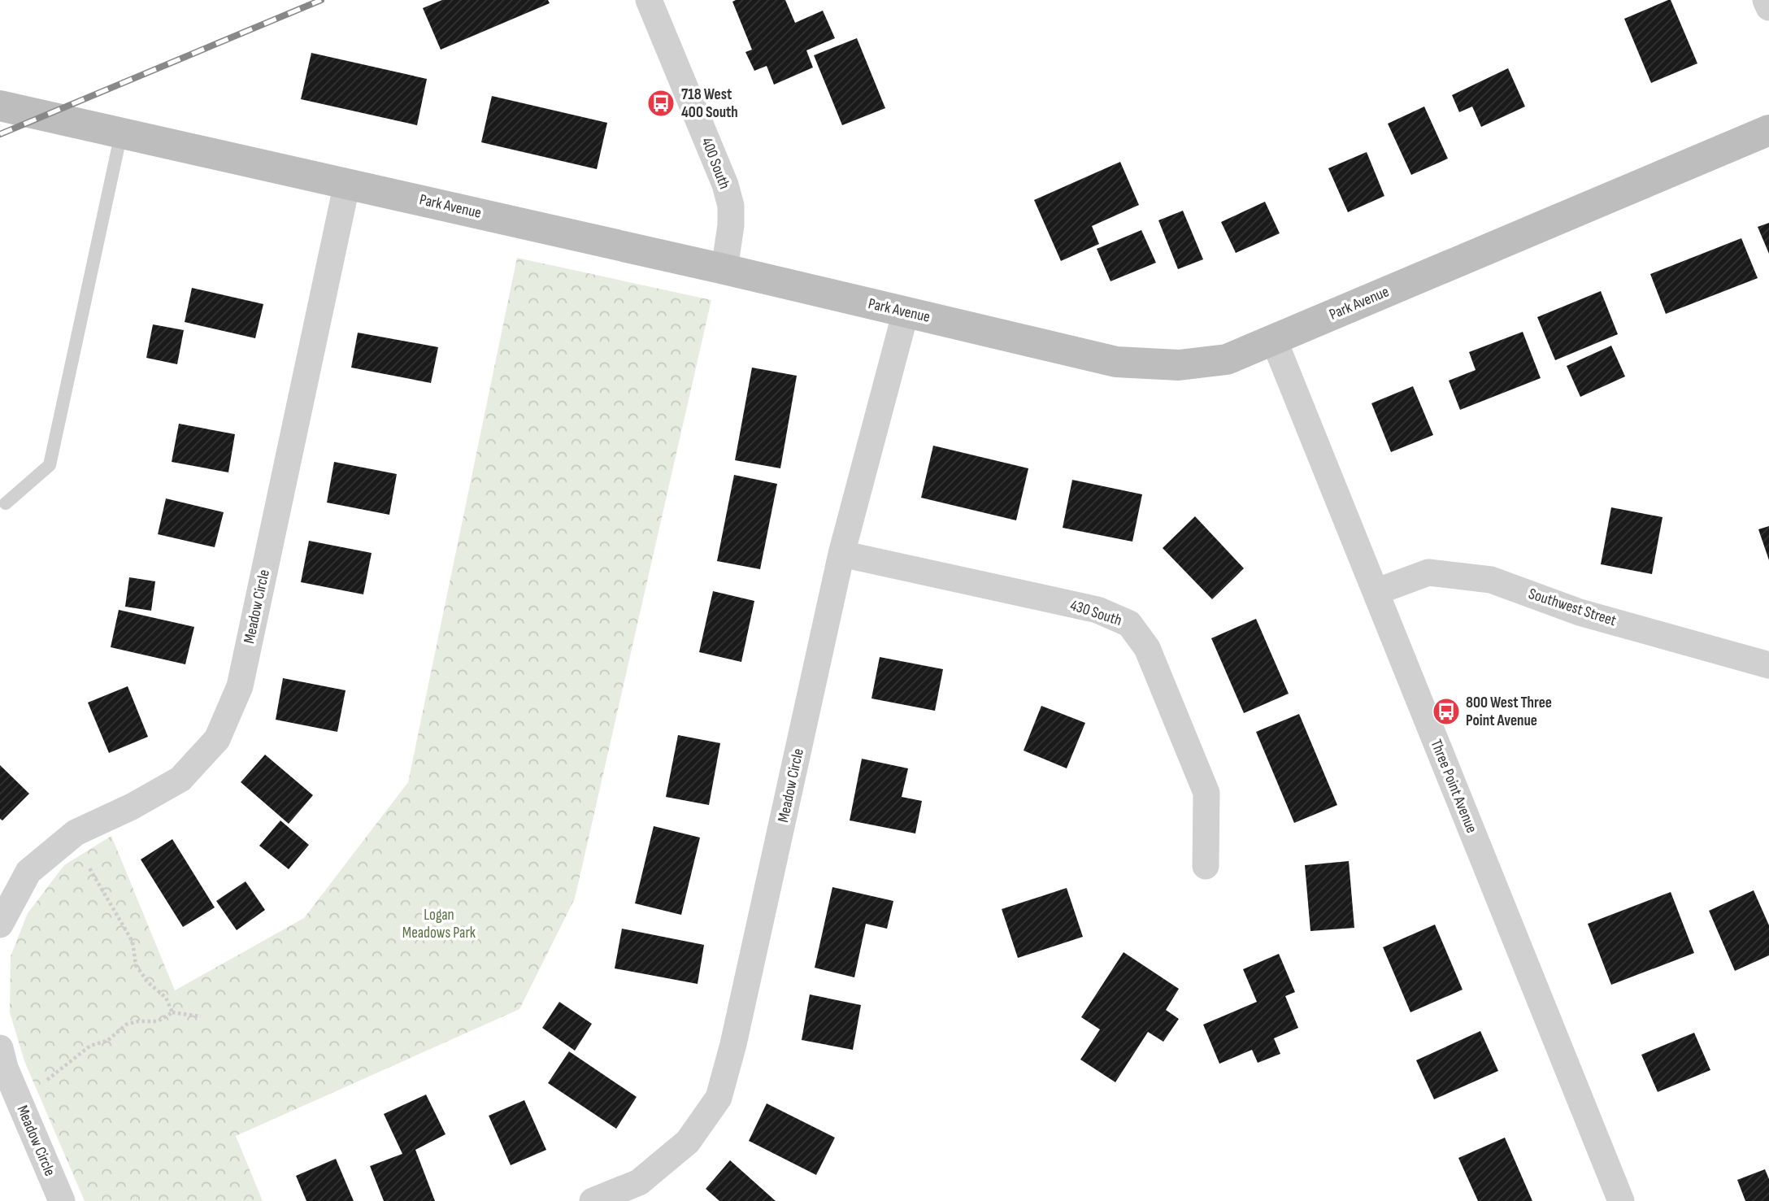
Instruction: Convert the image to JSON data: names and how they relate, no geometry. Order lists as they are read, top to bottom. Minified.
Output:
{"streets":{"street":["400 South","Park Avenue","Meadow Circle","Southwest Street","430 South","Three Point Avenue"]},"crossings":[["400 South","Park Avenue"],["Park Avenue","Meadow Circle"],["Park Avenue","Three Point Avenue"],["Meadow Circle","430 South"],["Southwest Street","Three Point Avenue"]],"parks":["Logan Meadows Park"],"places":{"bus stop":["718 West 400 South","800 West Three Point Avenue"]}}
